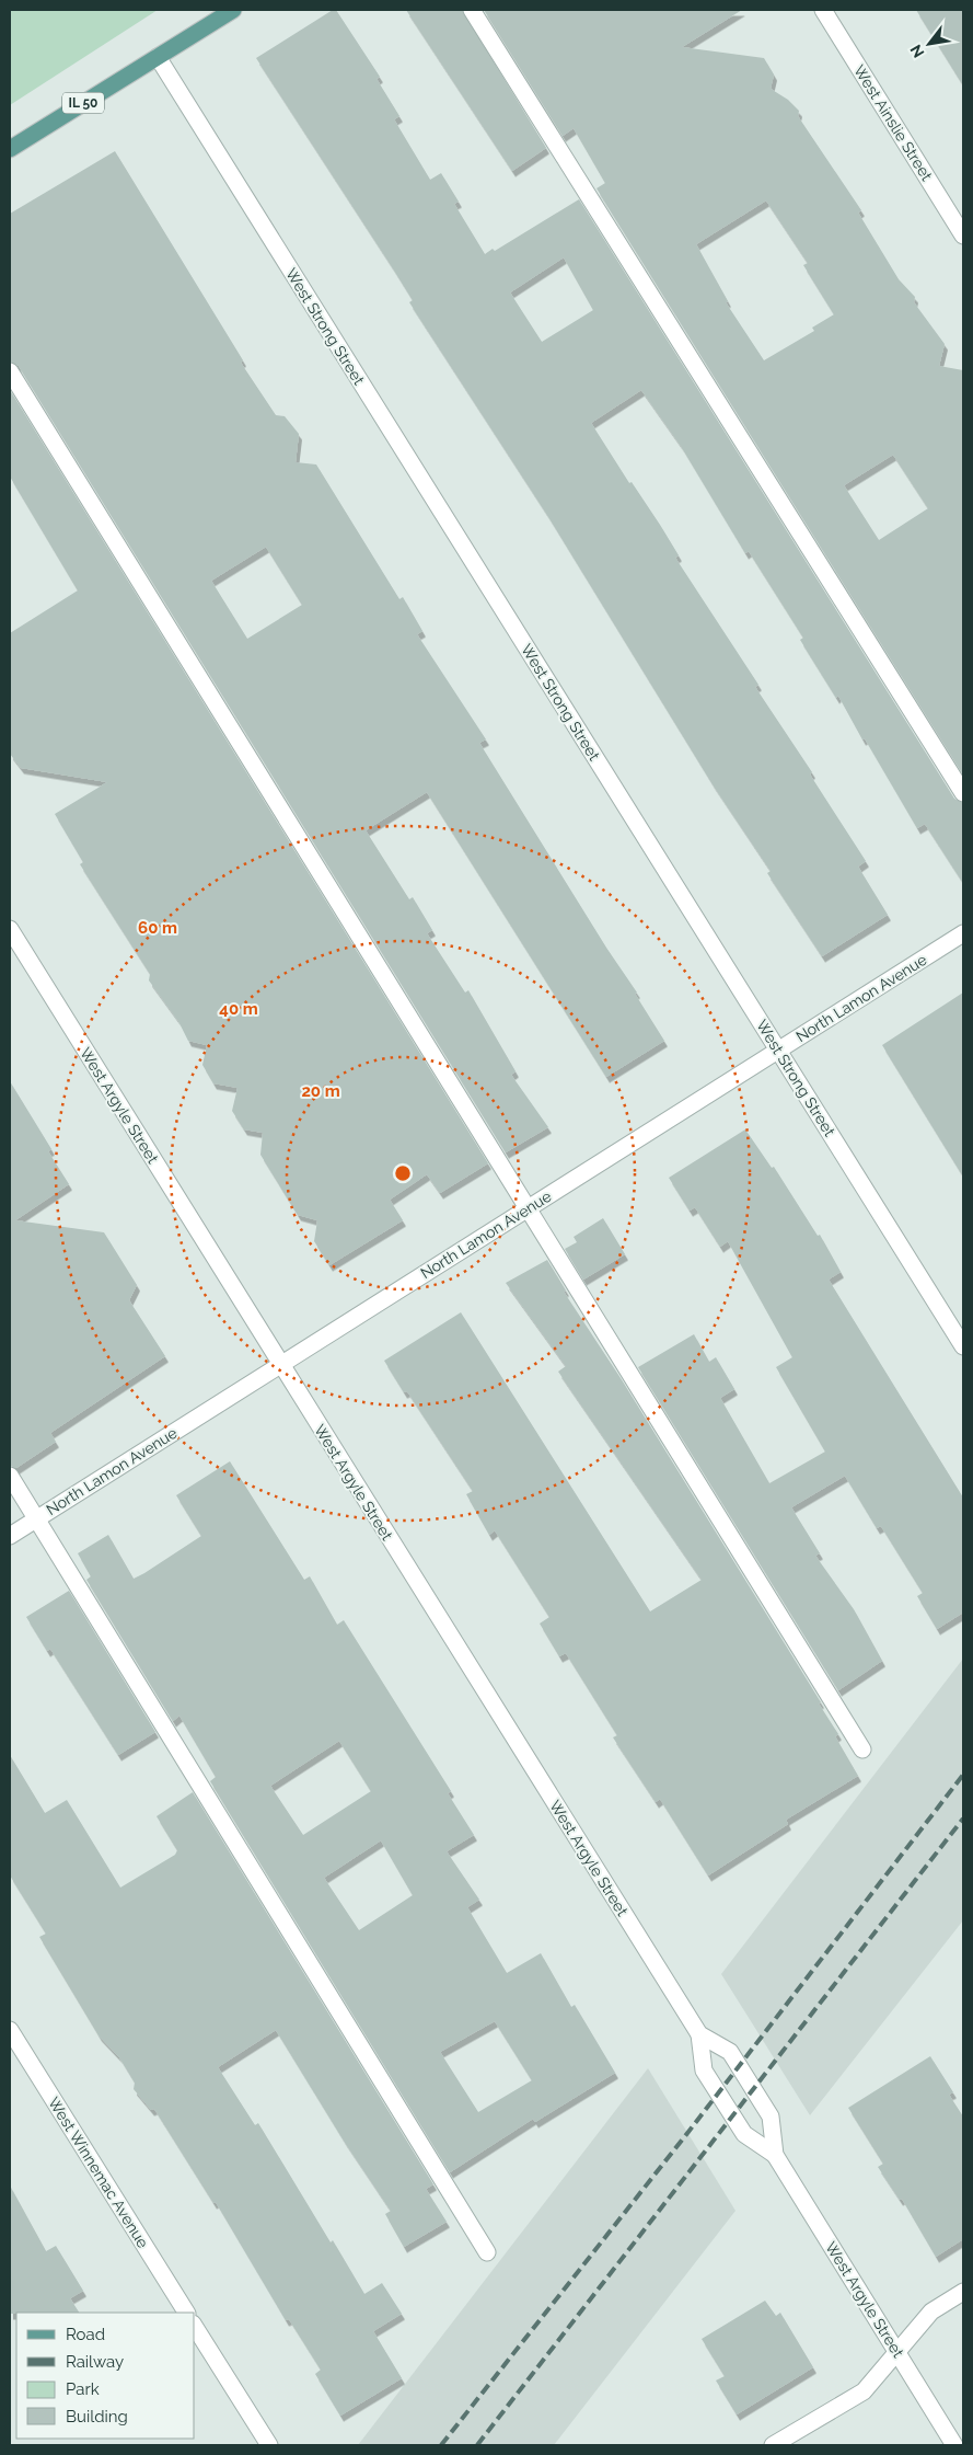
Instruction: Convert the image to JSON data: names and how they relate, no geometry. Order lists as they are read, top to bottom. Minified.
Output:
{"streets":{"main road":["IL 50"],"street":["West Ainslie Street","West Strong Street","North Lamon Avenue","West Argyle Street","West Winnemac Avenue"]},"crossings":[["IL 50","West Strong Street"],["West Strong Street","North Lamon Avenue"],["North Lamon Avenue","West Argyle Street"]],"legend":["Road","Railway","Park","Building"],"north":"bottom left","rings":["60 m","40 m","20 m"]}
